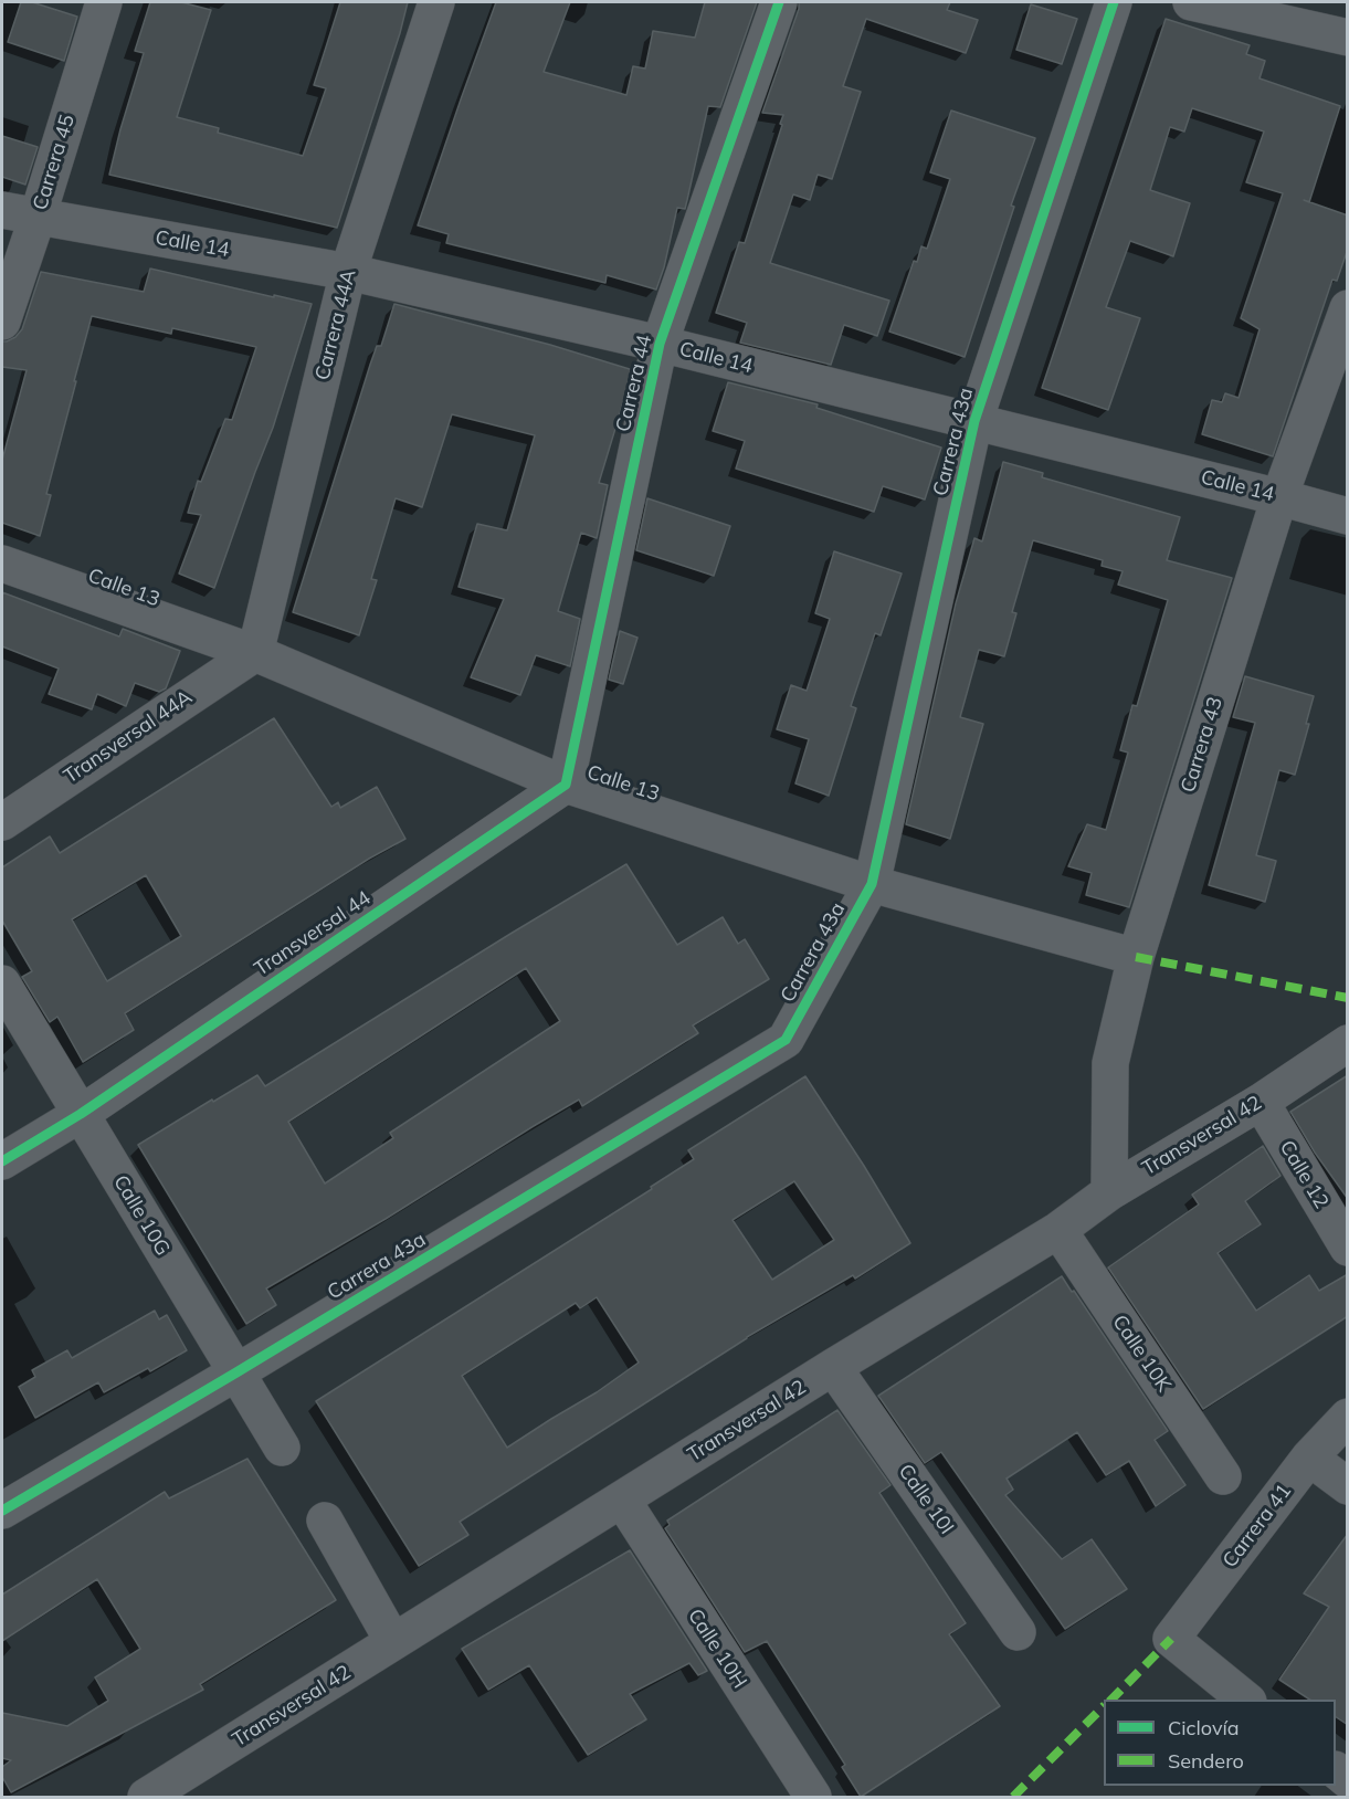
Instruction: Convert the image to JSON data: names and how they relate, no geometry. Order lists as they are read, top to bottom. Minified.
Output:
{"streets":{"street":["Carrera 45","Calle 14","Carrera 44A","Carrera 44","Carrera 43a","Calle 13","Transversal 44A","Carrera 43","Transversal 44","Transversal 42","Calle 12","Calle 10G","Calle 10K","Calle 10I","Carrera 41","Calle 10H"]},"crossings":[["Carrera 45","Calle 14"],["Calle 14","Carrera 44A"],["Calle 14","Carrera 44"],["Calle 14","Carrera 43a"],["Calle 14","Carrera 43"],["Carrera 44A","Calle 13"],["Carrera 44A","Transversal 44A"],["Carrera 44","Calle 13"],["Carrera 44","Transversal 44"],["Carrera 43a","Calle 13"],["Carrera 43a","Calle 10G"],["Calle 13","Transversal 44A"],["Calle 13","Carrera 43"],["Calle 13","Transversal 44"],["Carrera 43","Transversal 42"],["Transversal 44","Calle 10G"],["Transversal 42","Calle 12"],["Transversal 42","Calle 10K"],["Transversal 42","Calle 10I"],["Transversal 42","Calle 10H"]],"legend":["Ciclovía","Sendero"]}
